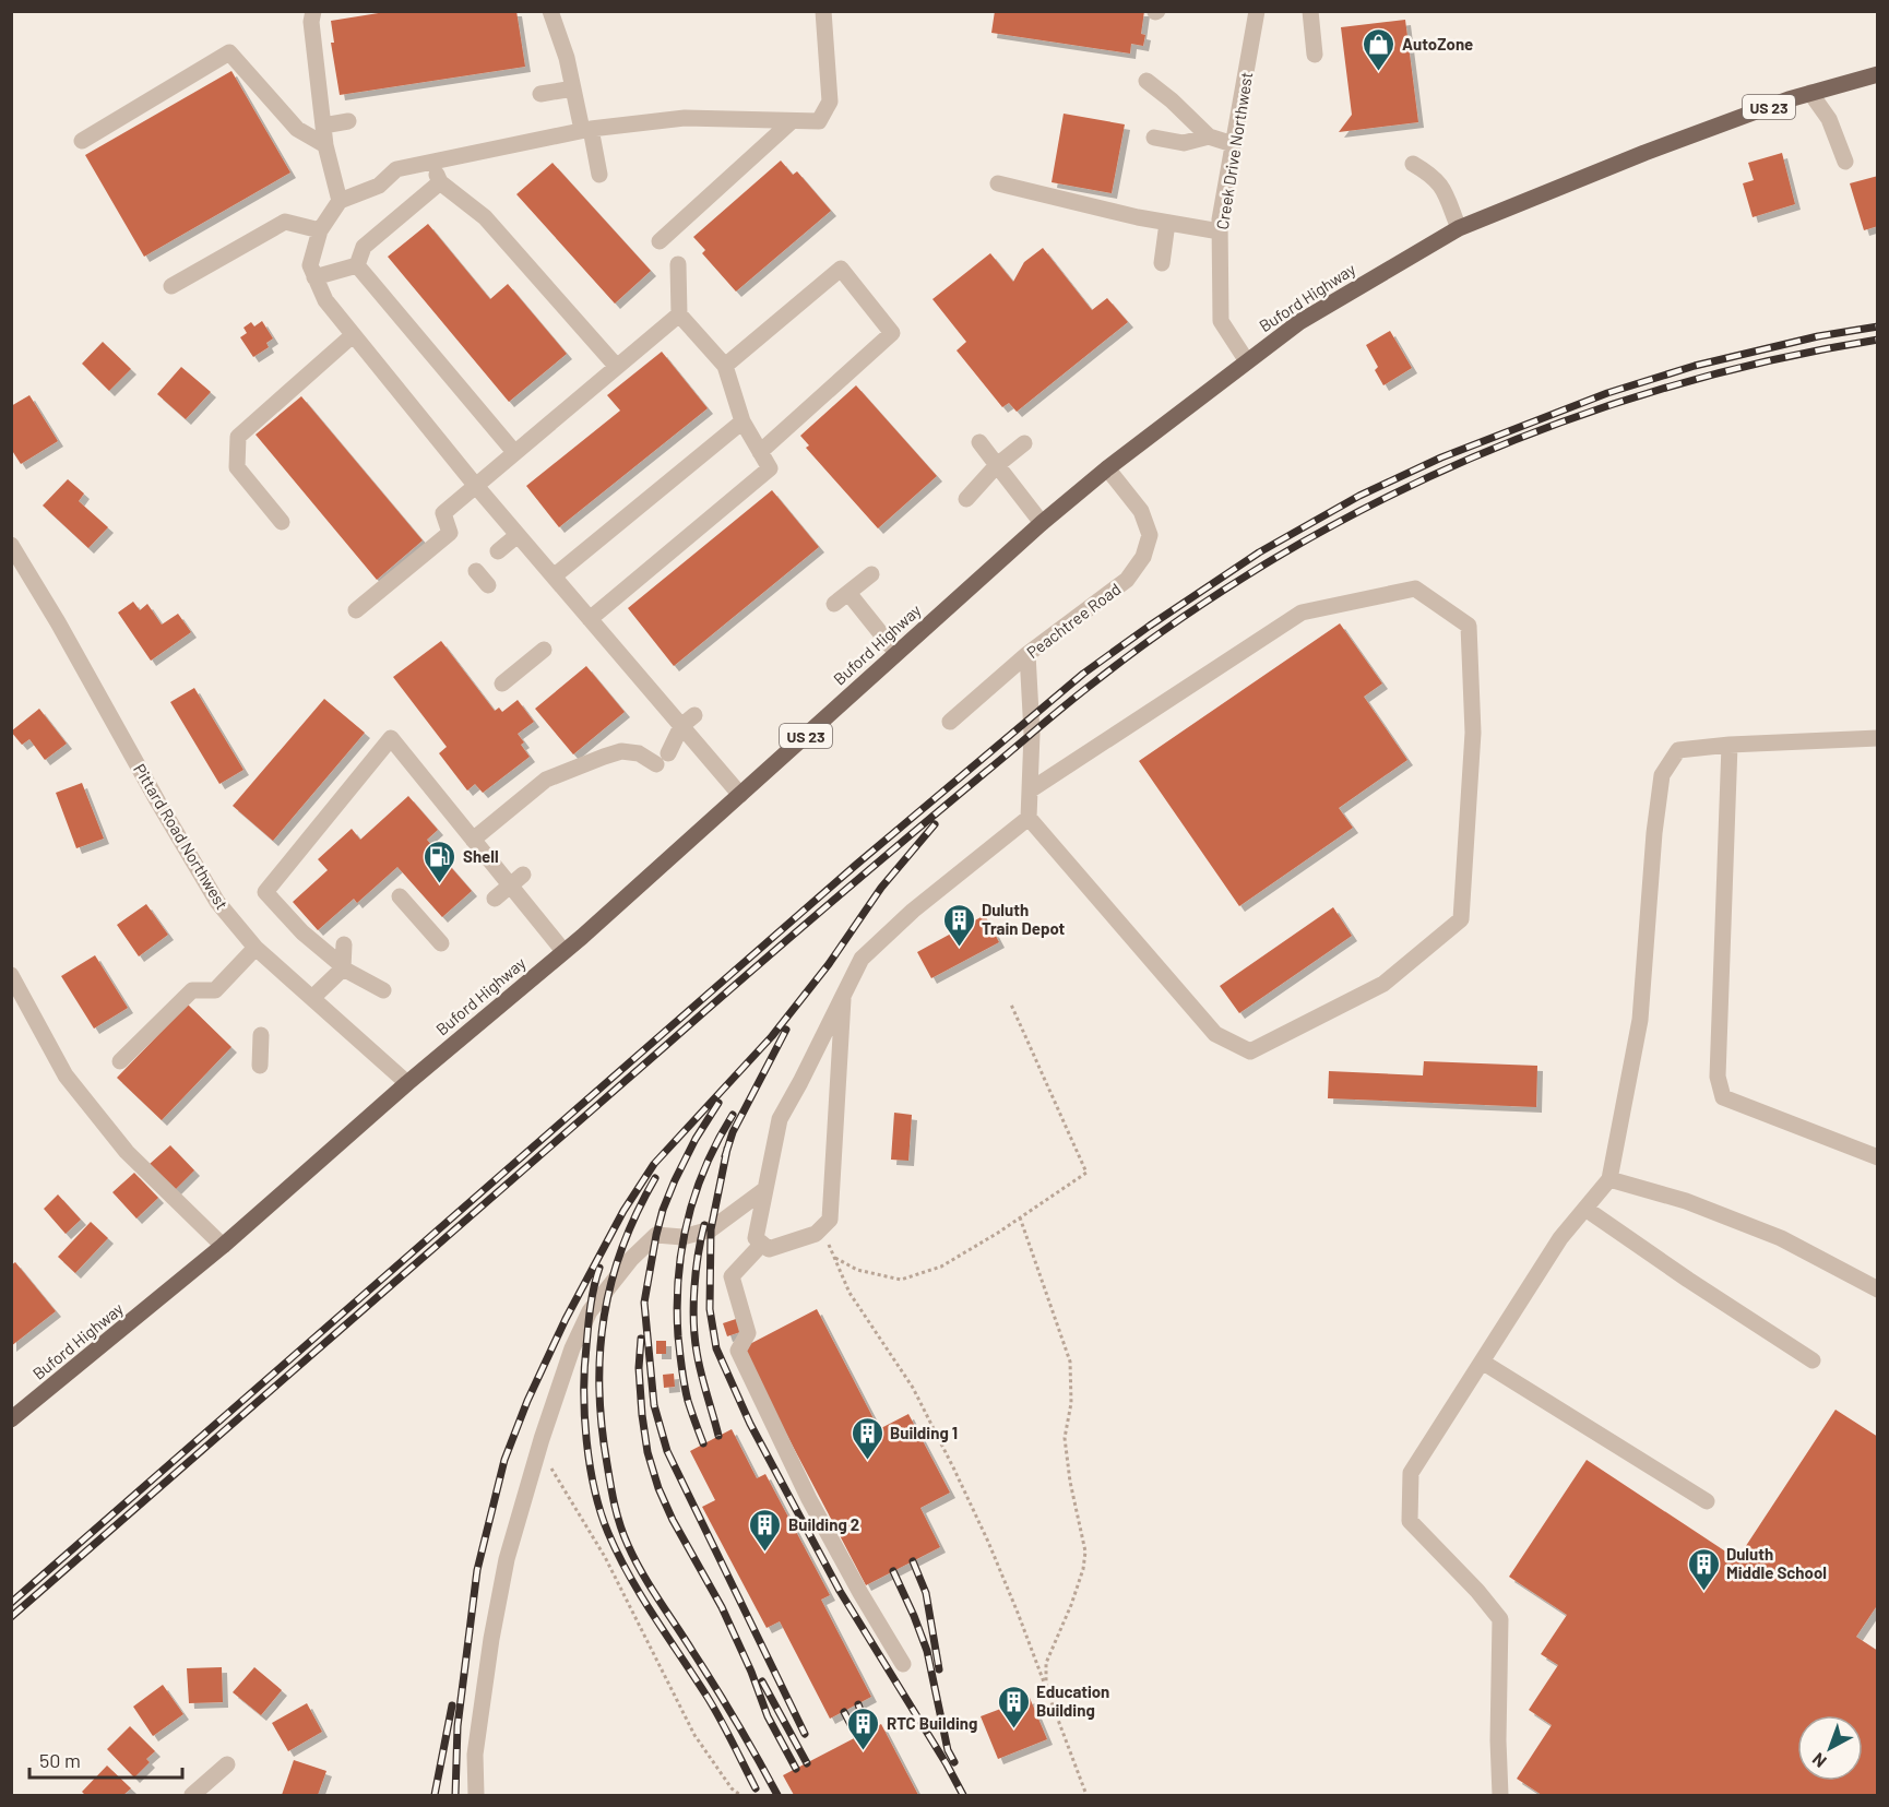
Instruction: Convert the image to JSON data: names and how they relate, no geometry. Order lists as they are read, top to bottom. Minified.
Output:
{"streets":{"main road":["US 23","Buford Highway"],"street":["Creek Drive Northwest","Peachtree Road","Pittard Road Northwest"]},"crossings":[["Creek Drive Northwest","Buford Highway"],["Buford Highway","Peachtree Road"],["Buford Highway","Pittard Road Northwest"]],"places":{"shop":["AutoZone"],"fuel station":["Shell"],"building":["Duluth Train Depot","Building 1","Building 2","Duluth Middle School","Education Building","RTC Building"]},"scale_bar":"50 m","north":"bottom left"}
